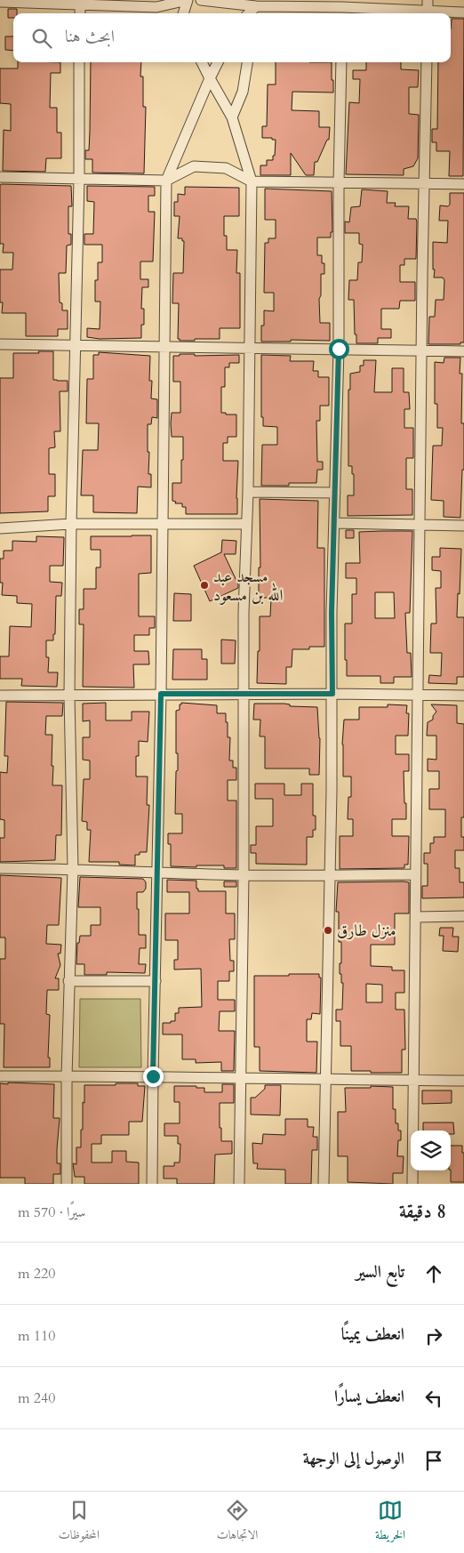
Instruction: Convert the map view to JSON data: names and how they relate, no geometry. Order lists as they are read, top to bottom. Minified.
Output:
{"places":["مسجد عبد الله بن مسعود","منزل طارق"],"page":{"search":"ابحث هنا","heading":["8 دقيقة","سيرًا · 570 m"],"list":[["تابع السير","220 m"],["انعطف يمينًا","110 m"],["انعطف يسارًا","240 m"],"الوصول إلى الوجهة"],"nav":["الخريطة","الاتجاهات","المحفوظات"]}}
